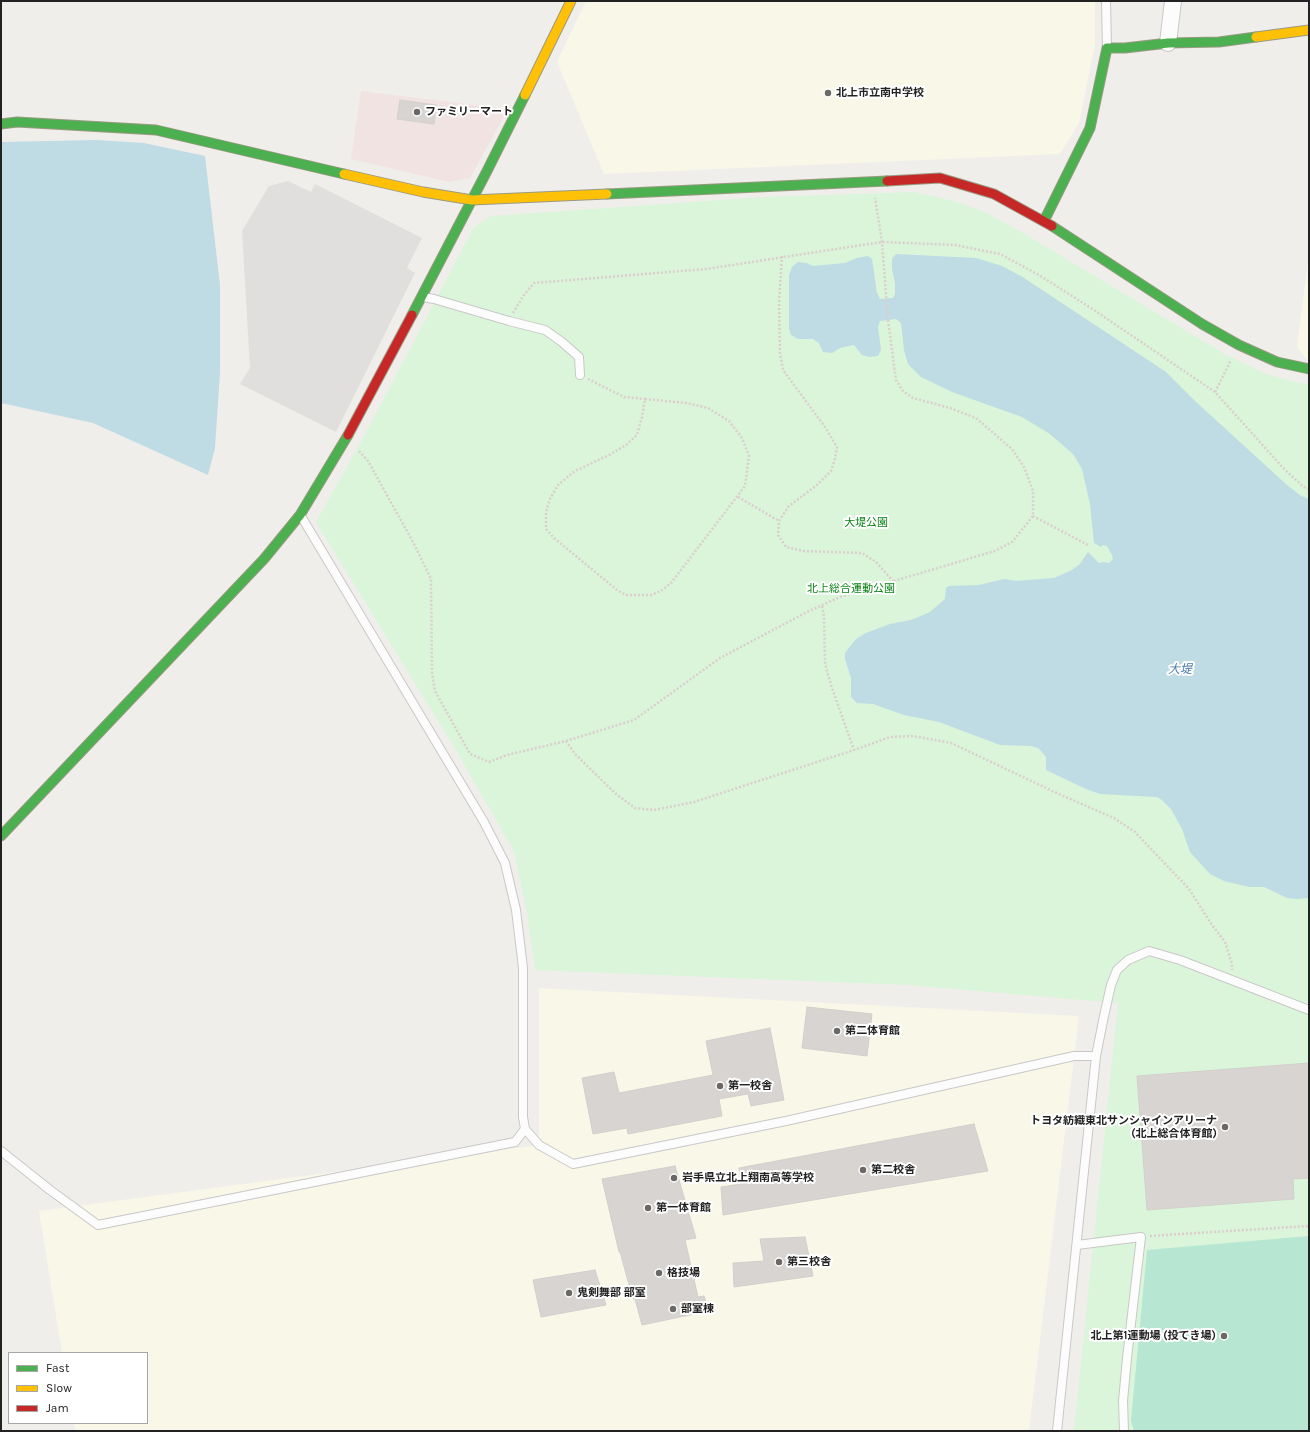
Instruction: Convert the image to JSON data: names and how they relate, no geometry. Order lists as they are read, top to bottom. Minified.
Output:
{"water":["大堤"],"parks":["大堤公園","北上総合運動公園"],"places":["北上市立南中学校","ファミリーマート","第二体育館","第一校舎","トヨタ紡織東北サンシャインアリーナ (北上総合体育館)","第二校舎","岩手県立北上翔南高等学校","第一体育館","第三校舎","格技場","鬼剣舞部 部室","部室棟","北上第1運動場 (投てき場)"],"legend":["Fast","Slow","Jam"]}
